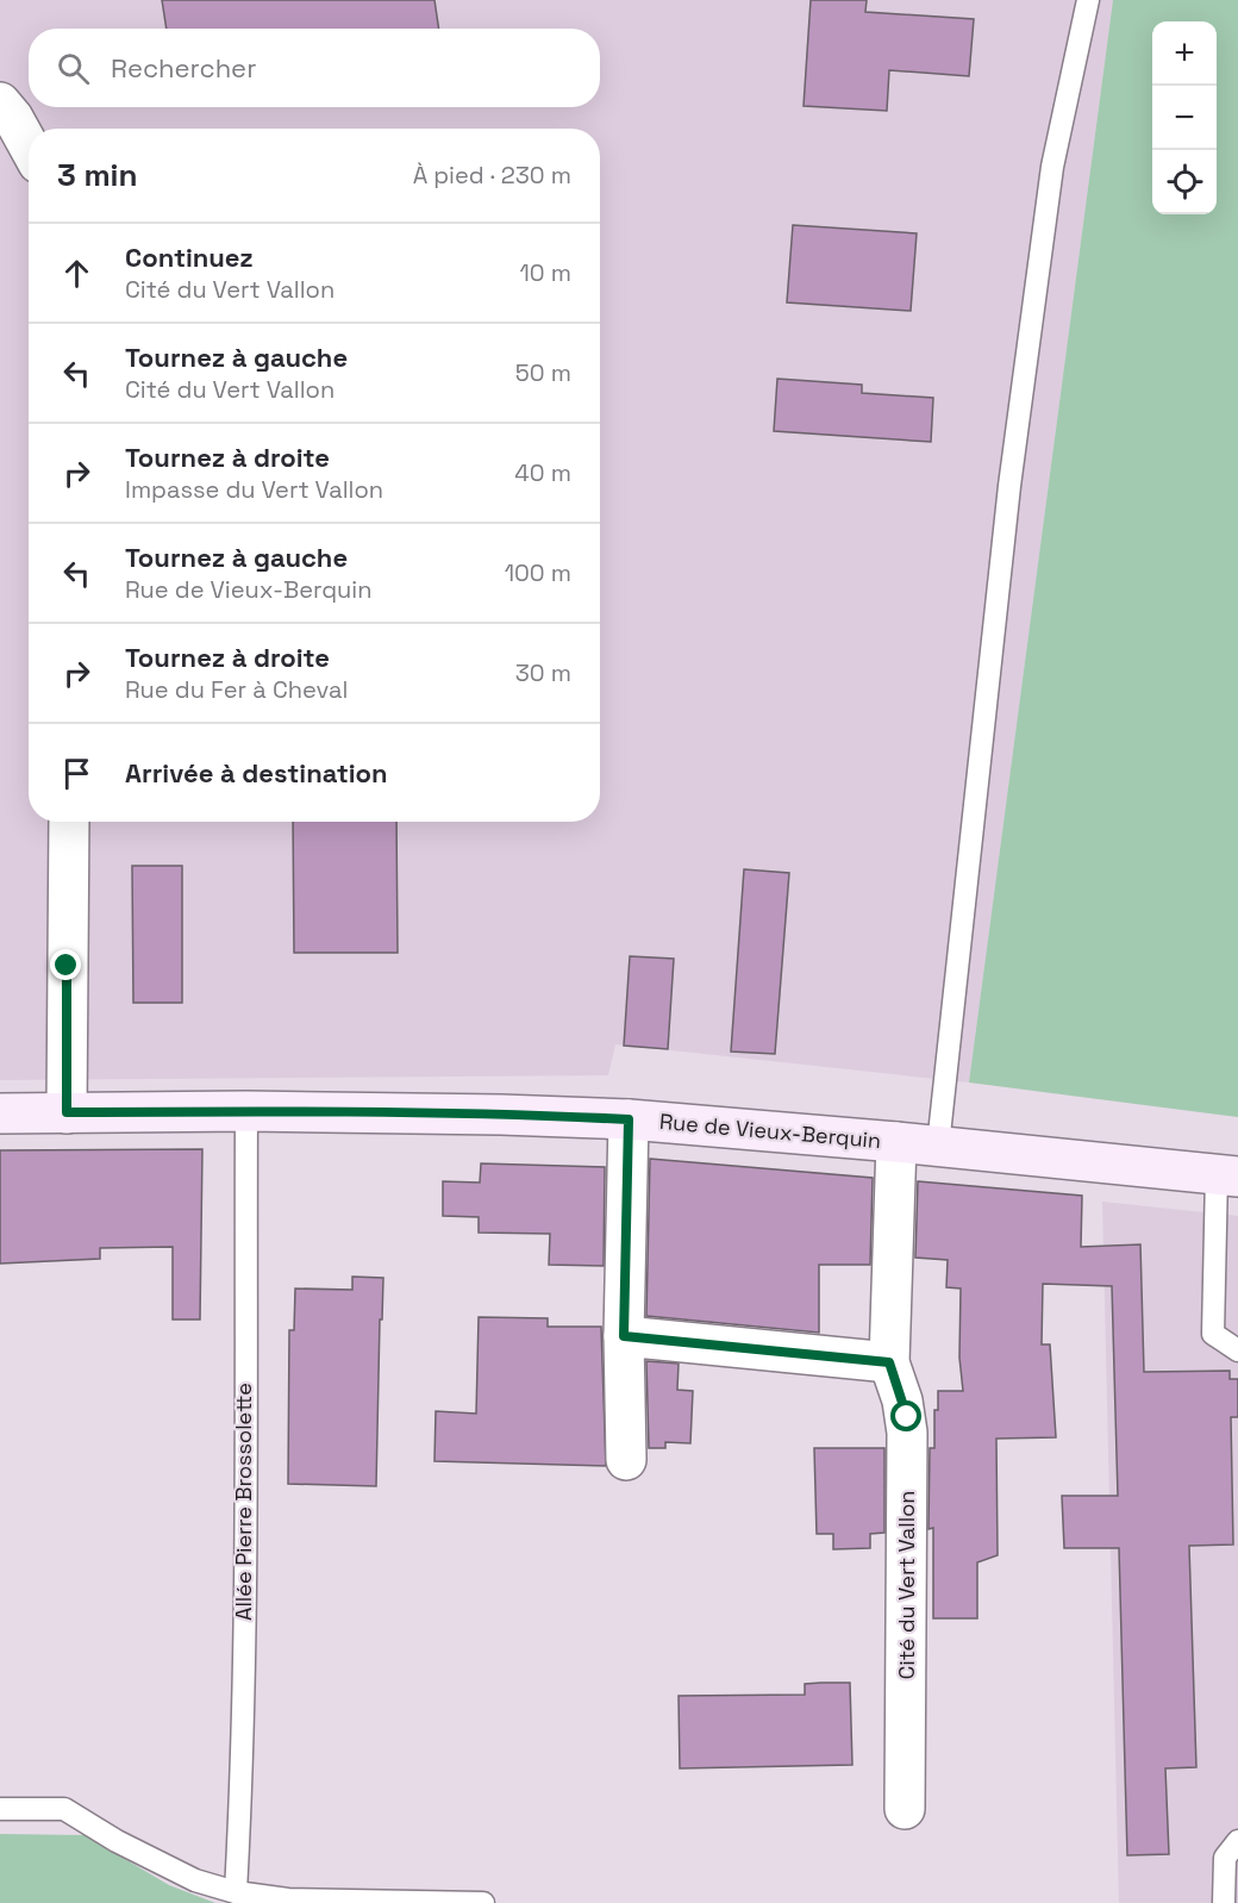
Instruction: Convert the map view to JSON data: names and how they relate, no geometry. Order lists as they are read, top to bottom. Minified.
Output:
{"streets":{"street":["Rue de Vieux-Berquin","Cité du Vert Vallon"],"lane":["Allée Pierre Brossolette"]},"crossings":[["Rue de Vieux-Berquin","Allée Pierre Brossolette"],["Rue de Vieux-Berquin","Cité du Vert Vallon"]],"page":{"map_buttons":["+","−"],"search":"Rechercher","heading":["3 min","À pied · 230 m"],"list":[["Continuez","Cité du Vert Vallon","10 m"],["Tournez à gauche","Cité du Vert Vallon","50 m"],["Tournez à droite","Impasse du Vert Vallon","40 m"],["Tournez à gauche","Rue de Vieux-Berquin","100 m"],["Tournez à droite","Rue du Fer à Cheval","30 m"],"Arrivée à destination"]}}
